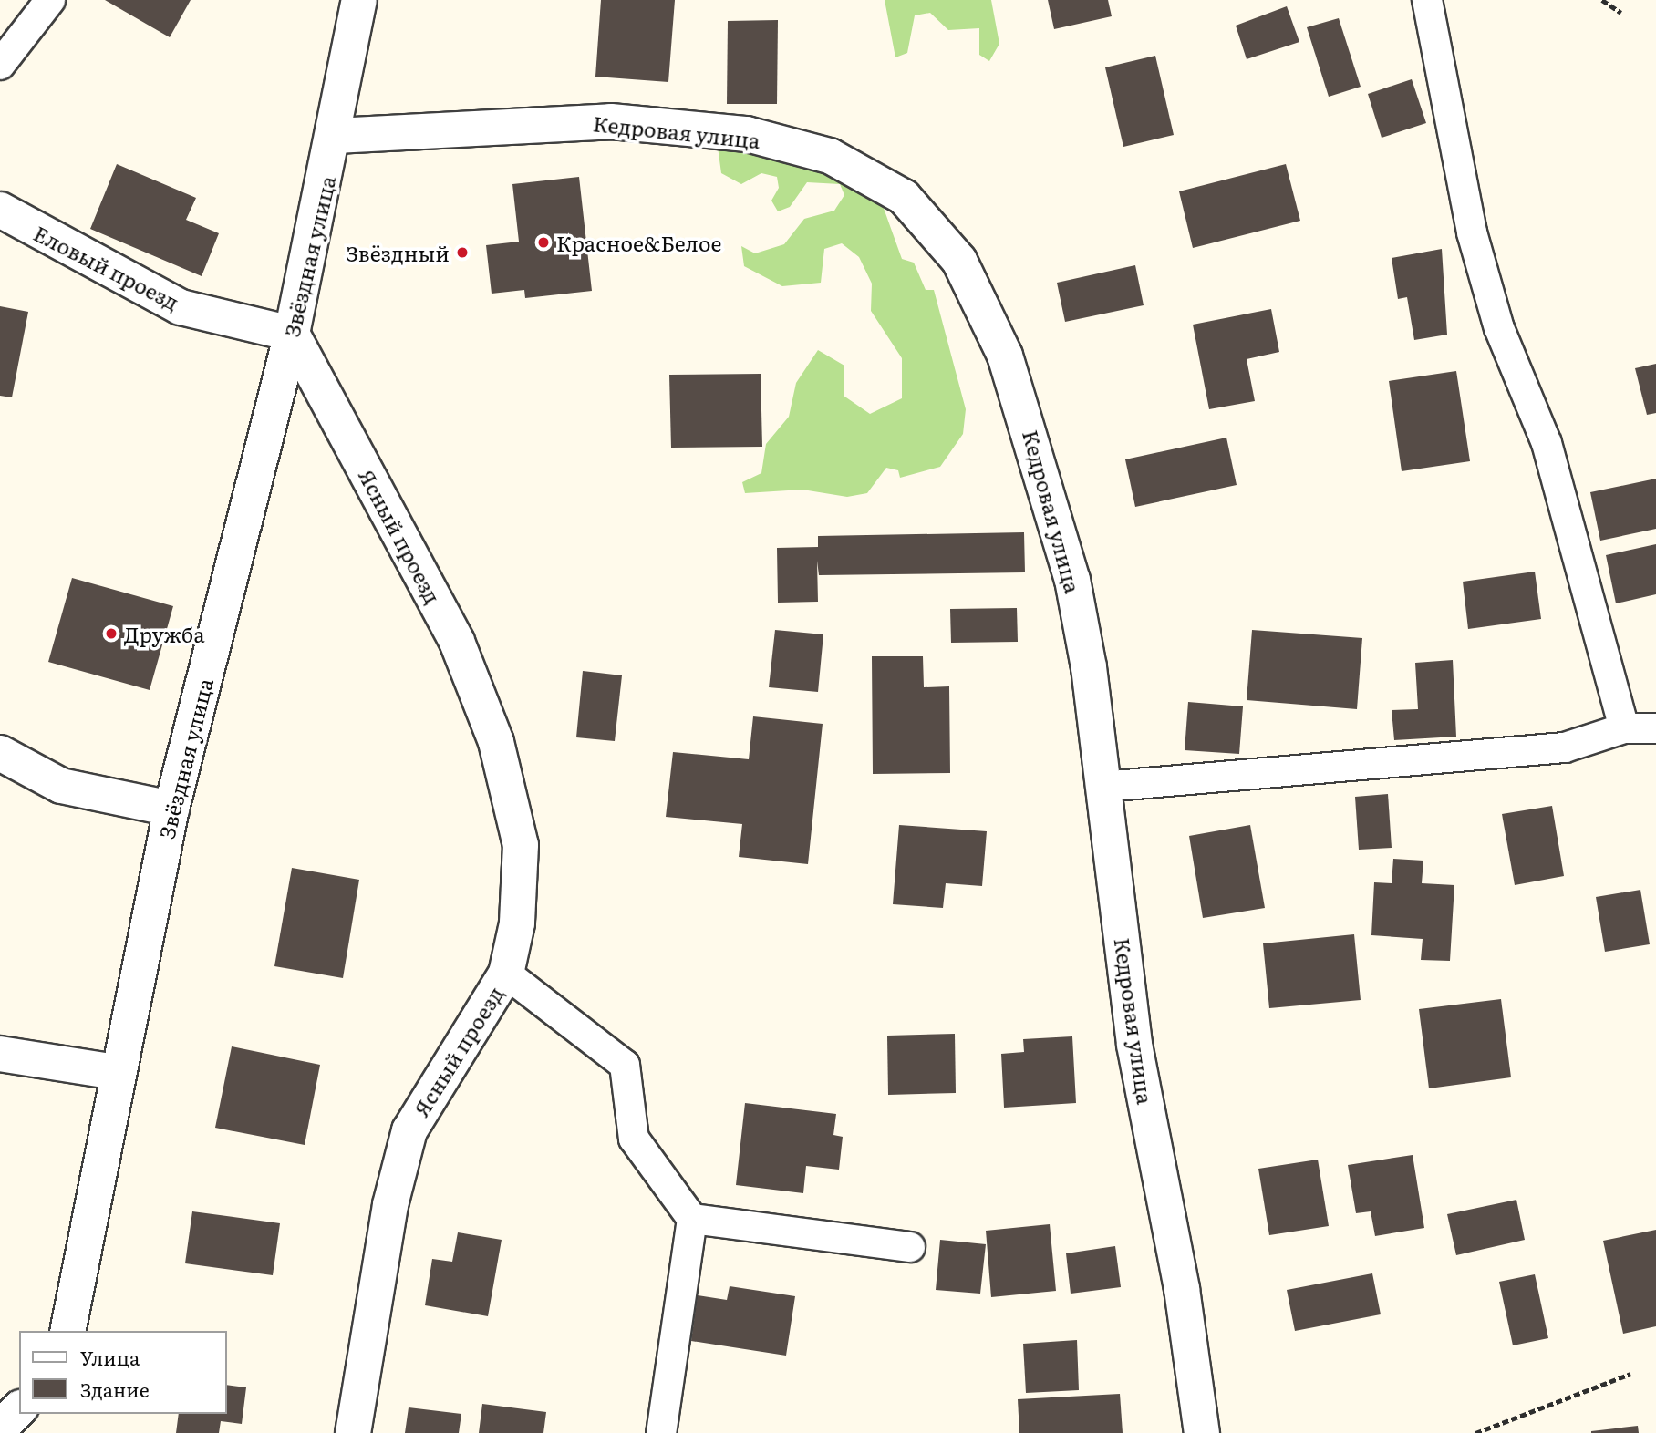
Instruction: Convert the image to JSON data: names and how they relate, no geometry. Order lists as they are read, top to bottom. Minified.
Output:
{"streets":{"street":["Кедровая улица","Звёздная улица","Еловый проезд","Ясный проезд"]},"crossings":[["Кедровая улица","Звёздная улица"],["Звёздная улица","Еловый проезд"],["Звёздная улица","Ясный проезд"],["Еловый проезд","Ясный проезд"]],"places":["Красное&Белое","Звёздный","Дружба"],"legend":["Улица","Здание"]}
